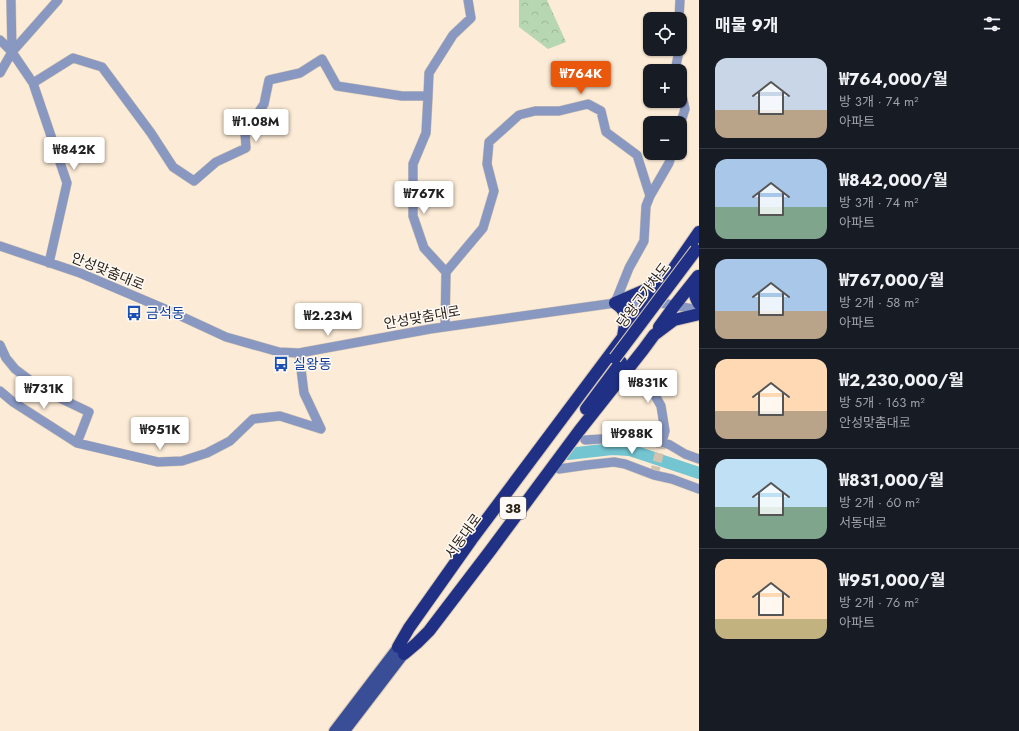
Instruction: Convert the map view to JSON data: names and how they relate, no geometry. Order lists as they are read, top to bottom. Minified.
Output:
{"streets":{"highway":["당왕고가차도","38","서동대로"],"street":["안성맞춤대로"]},"crossings":[["당왕고가차도","서동대로"]],"places":{"bus stop":["금석동","실왕동"]},"page":{"heading":"매물 9개","map_buttons":["+","−"],"list":[{"name":"₩764,000/월","note":"방 3개 · 74 m² · 아파트"},{"name":"₩842,000/월","note":"방 3개 · 74 m² · 아파트"},{"name":"₩767,000/월","note":"방 2개 · 58 m² · 아파트"},{"name":"₩2,230,000/월","note":"방 5개 · 163 m² · 안성맞춤대로"},{"name":"₩831,000/월","note":"방 2개 · 60 m² · 서동대로"},{"name":"₩951,000/월","note":"방 2개 · 76 m² · 아파트"}],"price":["₩764K","₩1.08M","₩842K","₩767K","₩2.23M","₩831K","₩731K","₩951K","₩988K"]}}
